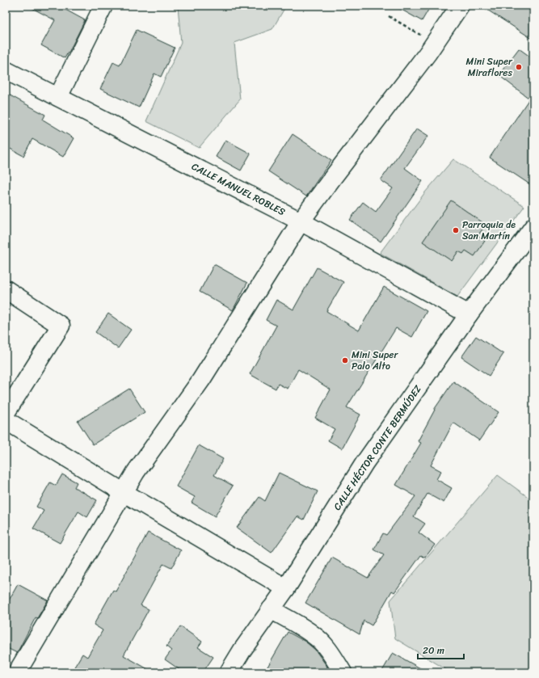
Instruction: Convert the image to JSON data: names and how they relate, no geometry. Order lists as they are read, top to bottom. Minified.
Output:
{"streets":{"street":["CALLE MANUEL ROBLES","CALLE HÉCTOR CONTE BERMÚDEZ"]},"crossings":[["CALLE MANUEL ROBLES","CALLE HÉCTOR CONTE BERMÚDEZ"]],"places":["Mini Super Miraflores","Parroquia de San Martín","Mini Super Palo Alto"],"scale_bar":"20 m"}
